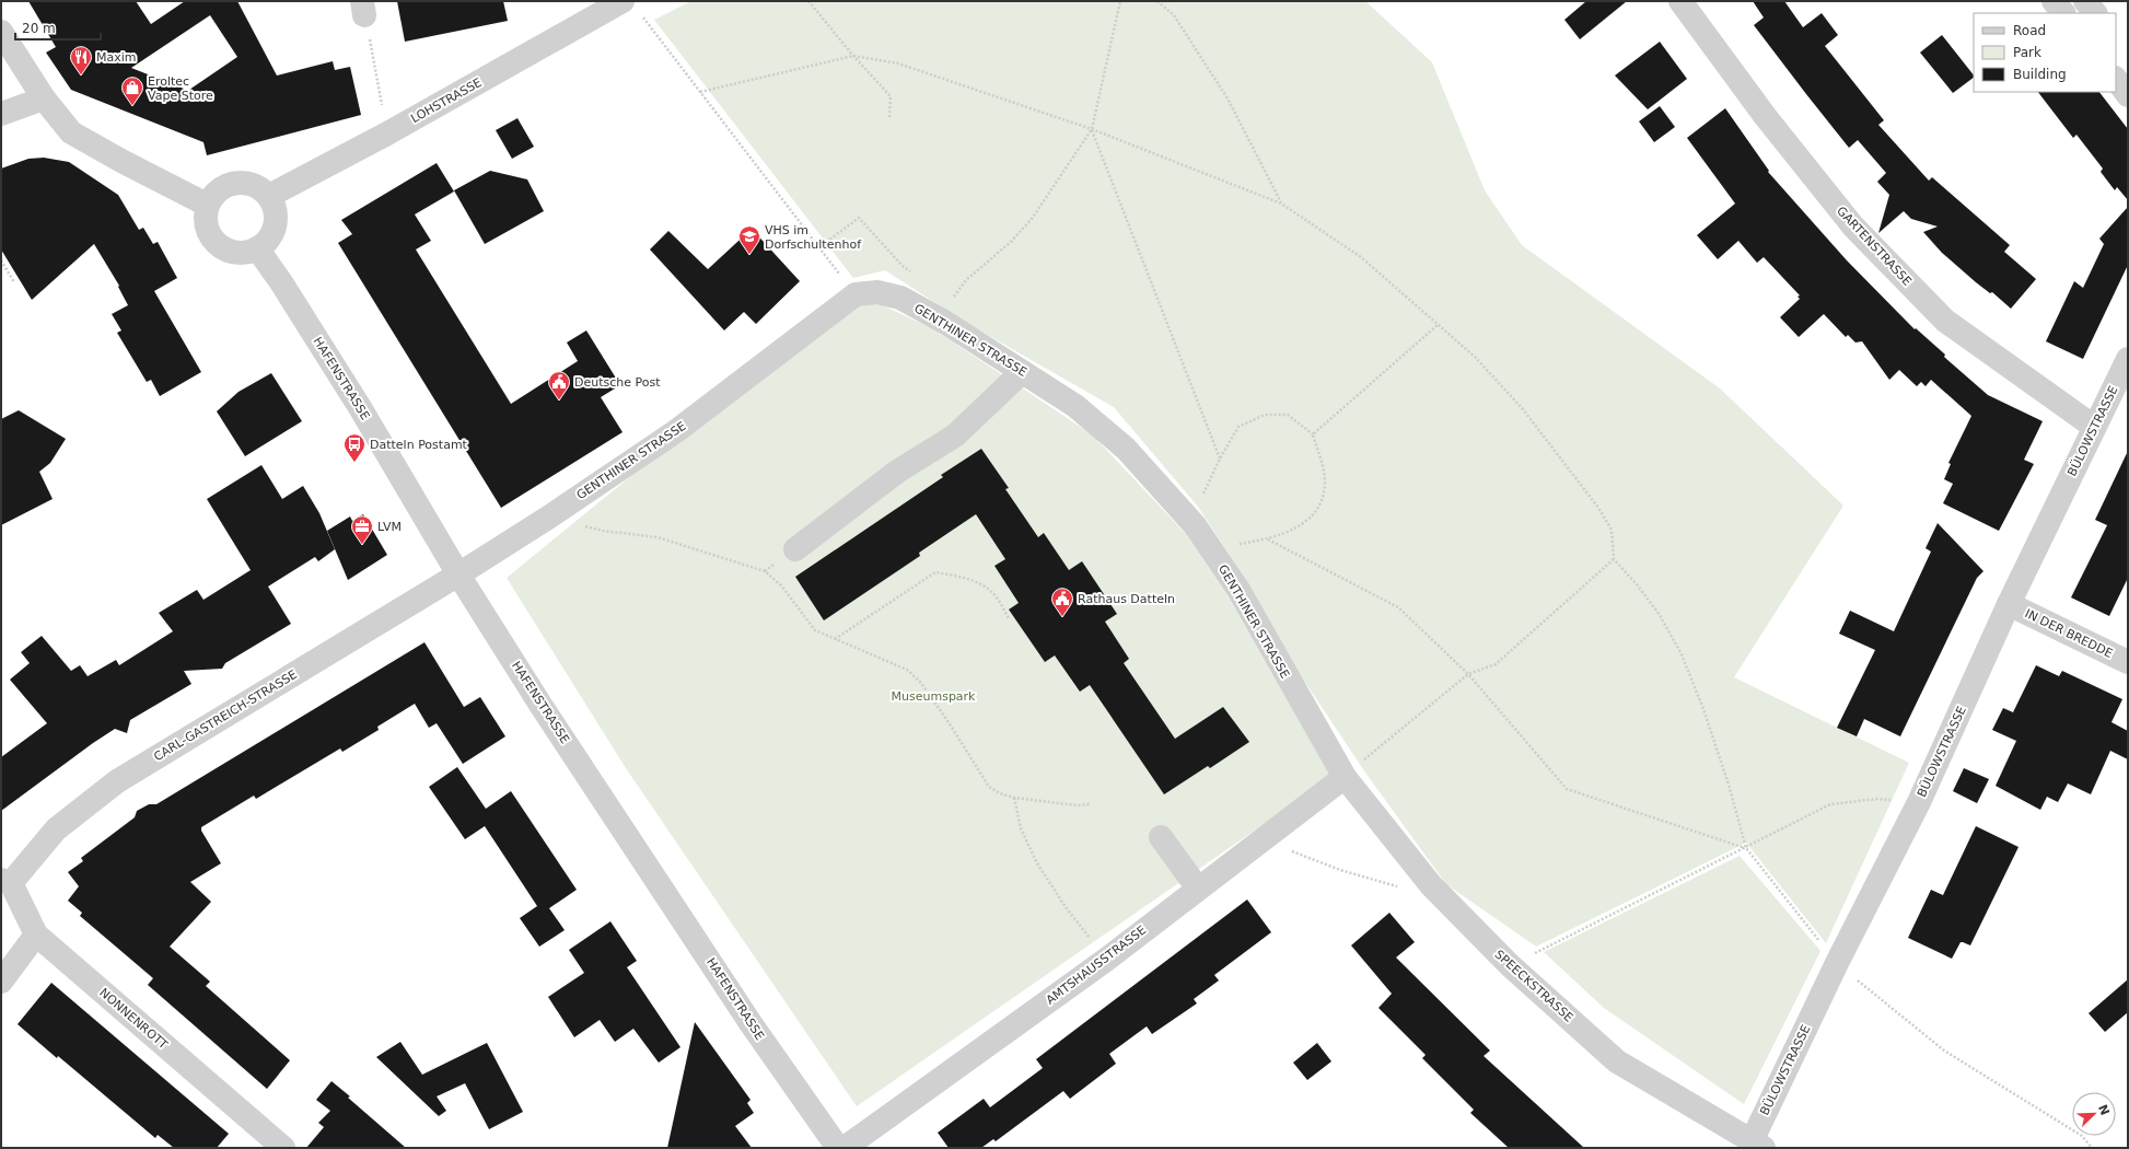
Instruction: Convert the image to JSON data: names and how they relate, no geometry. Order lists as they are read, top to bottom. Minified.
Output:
{"streets":{"street":["LOHSTRASSE","GARTENSTRASSE","GENTHINER STRASSE","HAFENSTRASSE","BÜLOWSTRASSE","IN DER BREDDE","CARL-GASTREICH-STRASSE","AMTSHAUSSTRASSE","SPEECKSTRASSE","NONNENROTT"]},"crossings":[["LOHSTRASSE","HAFENSTRASSE"],["GARTENSTRASSE","BÜLOWSTRASSE"],["GENTHINER STRASSE","HAFENSTRASSE"],["GENTHINER STRASSE","CARL-GASTREICH-STRASSE"],["GENTHINER STRASSE","AMTSHAUSSTRASSE"],["GENTHINER STRASSE","SPEECKSTRASSE"],["HAFENSTRASSE","CARL-GASTREICH-STRASSE"],["BÜLOWSTRASSE","IN DER BREDDE"],["BÜLOWSTRASSE","SPEECKSTRASSE"],["CARL-GASTREICH-STRASSE","NONNENROTT"],["AMTSHAUSSTRASSE","SPEECKSTRASSE"]],"parks":["Museumspark"],"places":{"restaurant":["Maxim"],"shop":["Eroltec Vape Store"],"school or university":["VHS im Dorfschultenhof"],"public building":["Deutsche Post","Rathaus Datteln"],"bus stop":["Datteln Postamt"],"office":["LVM"]},"legend":["Road","Park","Building"],"scale_bar":"20 m","north":"top right"}
